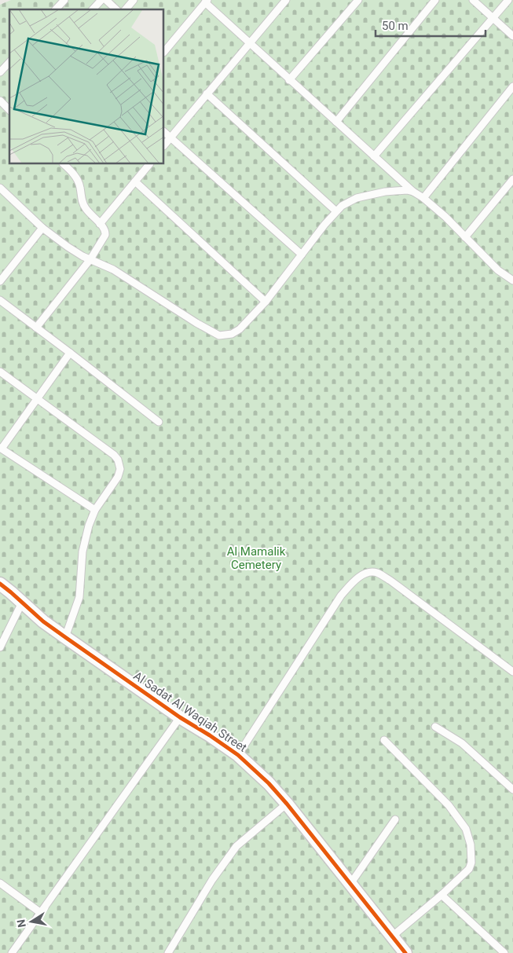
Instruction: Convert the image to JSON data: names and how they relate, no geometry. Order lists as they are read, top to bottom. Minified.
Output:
{"streets":{"street":["Al Sadat Al Waqiah Street"]},"parks":["Al Mamalik Cemetery"],"scale_bar":"50 m","north":"left"}
